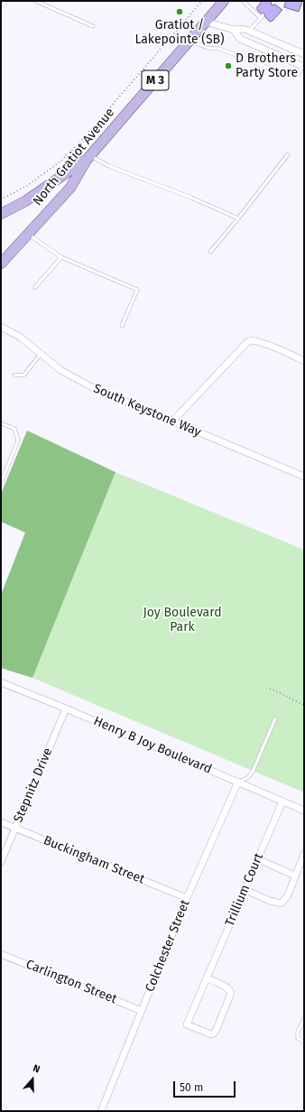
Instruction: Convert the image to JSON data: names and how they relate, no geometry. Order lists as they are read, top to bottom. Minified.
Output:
{"streets":{"main road":["M 3","North Gratiot Avenue"],"street":["South Keystone Way","Henry B Joy Boulevard","Stepnitz Drive","Buckingham Street","Trillium Court","Colchester Street","Carlington Street"]},"crossings":[["M 3","North Gratiot Avenue"],["Henry B Joy Boulevard","Stepnitz Drive"],["Henry B Joy Boulevard","Trillium Court"],["Henry B Joy Boulevard","Colchester Street"],["Stepnitz Drive","Buckingham Street"],["Buckingham Street","Colchester Street"],["Colchester Street","Carlington Street"]],"parks":["Joy Boulevard Park"],"places":["Gratiot / Lakepointe (SB)","D Brothers Party Store"],"scale_bar":"50 m","north":"top"}
